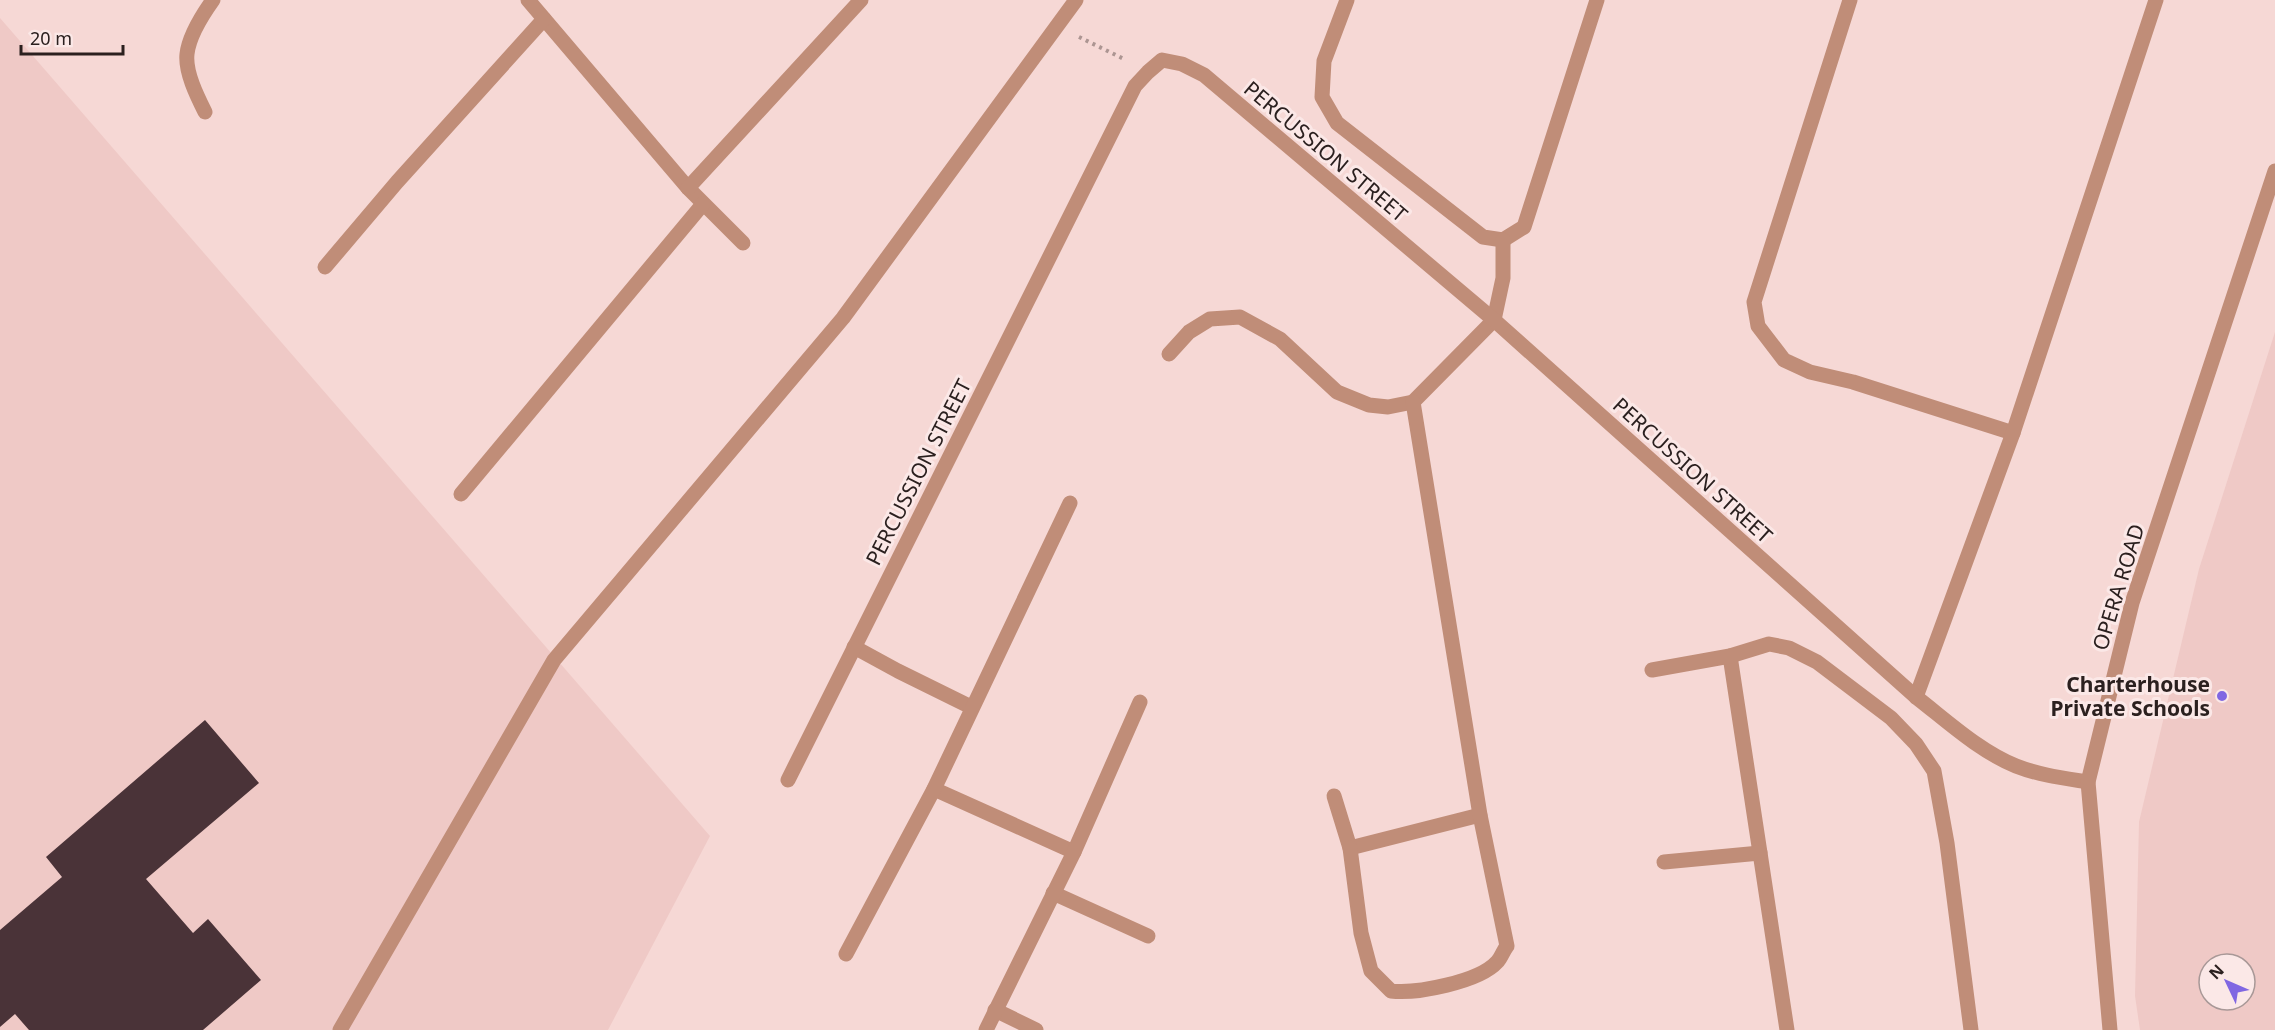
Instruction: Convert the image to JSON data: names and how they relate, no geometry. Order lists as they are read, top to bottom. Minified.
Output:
{"streets":{"street":["PERCUSSION STREET","OPERA ROAD"]},"crossings":[["PERCUSSION STREET","OPERA ROAD"]],"places":["Charterhouse Private Schools"],"scale_bar":"20 m","north":"top left"}
